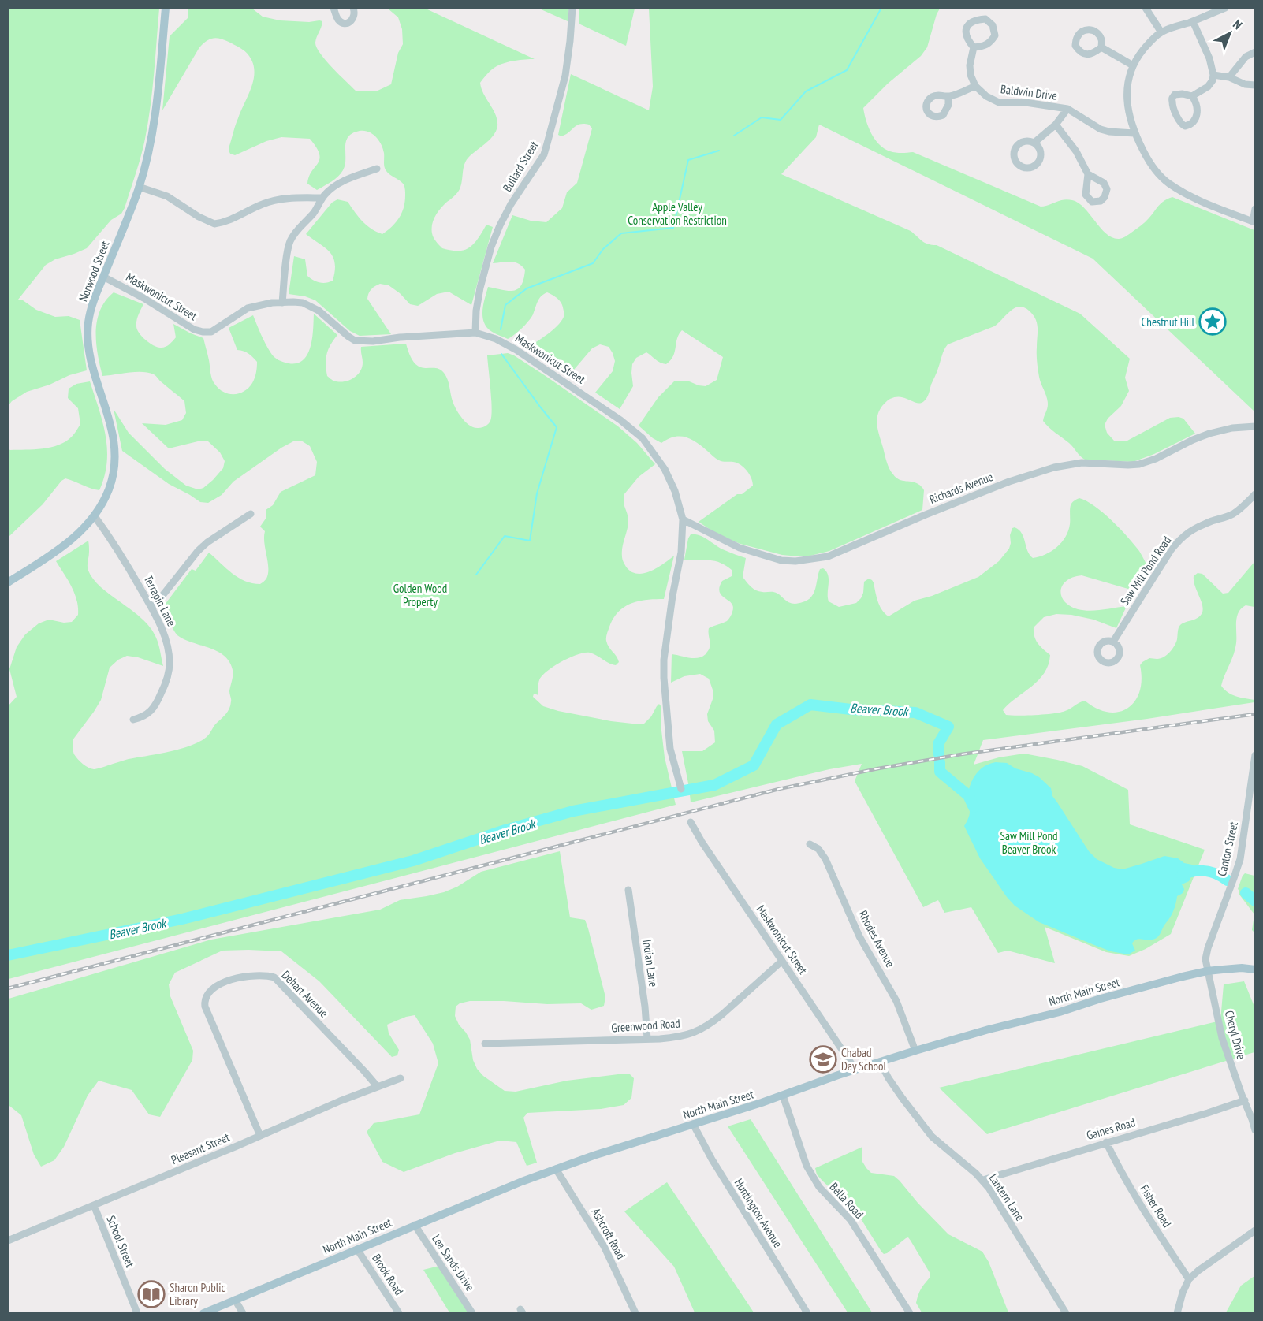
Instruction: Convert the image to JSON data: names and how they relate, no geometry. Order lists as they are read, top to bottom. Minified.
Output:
{"streets":{"main road":["Norwood Street","North Main Street"],"street":["Baldwin Drive","Bullard Street","Maskwonicut Street","Richards Avenue","Saw Mill Pond Road","Terrapin Lane","Canton Street","Rhodes Avenue","Indian Lane","Dehart Avenue","Greenwood Road","Cheryl Drive","Gaines Road","Pleasant Street","Lantern Lane","Bella Road","Fisher Road","Huntington Avenue","Ashcroft Road","School Street","Lea Sands Drive","Brook Road"]},"crossings":[["Bullard Street","Maskwonicut Street"],["Norwood Street","Maskwonicut Street"],["Norwood Street","Terrapin Lane"],["Maskwonicut Street","Richards Avenue"],["Maskwonicut Street","North Main Street"],["Maskwonicut Street","Greenwood Road"],["Canton Street","North Main Street"],["Canton Street","Cheryl Drive"],["Rhodes Avenue","North Main Street"],["Indian Lane","Greenwood Road"],["North Main Street","Cheryl Drive"],["North Main Street","Lantern Lane"],["North Main Street","Bella Road"],["North Main Street","Huntington Avenue"],["North Main Street","Ashcroft Road"],["North Main Street","Lea Sands Drive"],["North Main Street","Brook Road"],["Dehart Avenue","Pleasant Street"],["Cheryl Drive","Gaines Road"],["Gaines Road","Lantern Lane"],["Gaines Road","Fisher Road"],["Pleasant Street","School Street"]],"water":["Beaver Brook"],"parks":["Apple Valley Conservation Restriction","Golden Wood Property","Saw Mill Pond Beaver Brook"],"places":{"place":["Chestnut Hill"],"school or university":["Chabad Day School"],"library":["Sharon Public Library"]},"north":"top right"}
